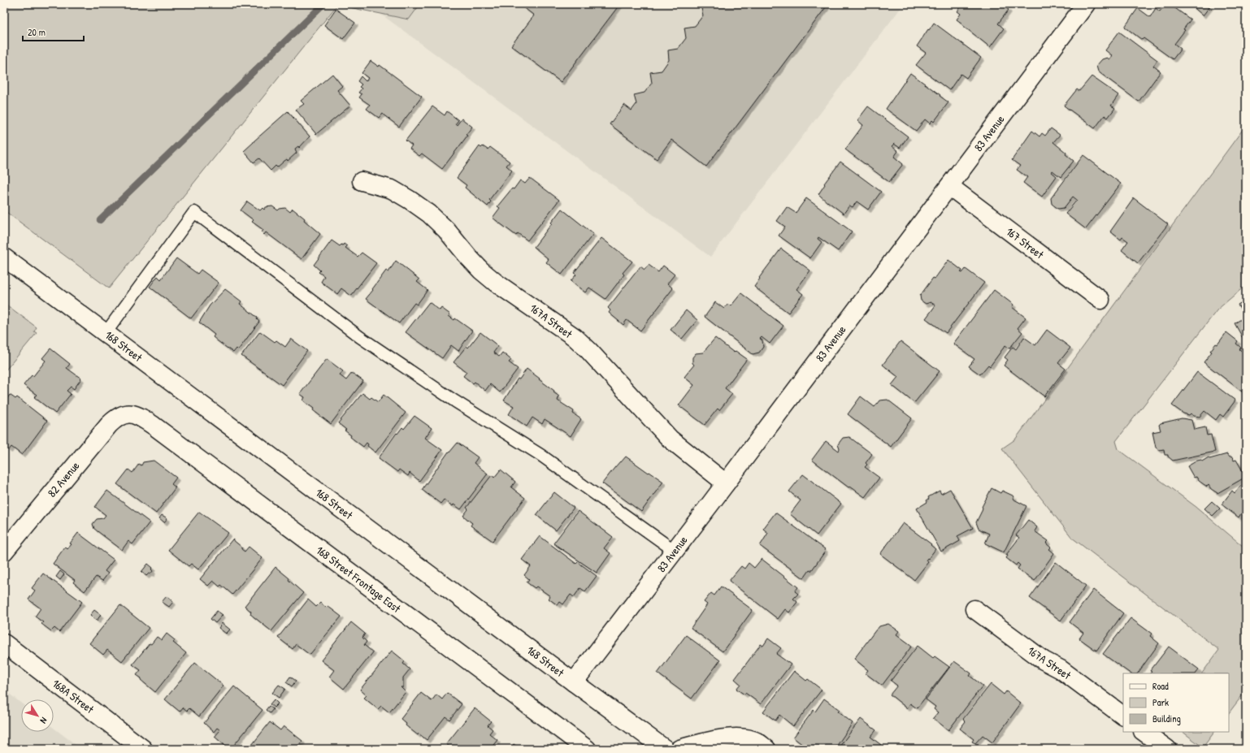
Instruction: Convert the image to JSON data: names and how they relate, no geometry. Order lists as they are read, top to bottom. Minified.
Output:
{"streets":{"street":["83 Avenue","167 Street","167A Street","168 Street","82 Avenue","168 Street Frontage East","168A Street"]},"crossings":[["83 Avenue","167 Street"],["83 Avenue","167A Street"],["83 Avenue","168 Street"],["82 Avenue","168 Street Frontage East"]],"legend":["Road","Park","Building"],"scale_bar":"20 m","north":"bottom right"}
